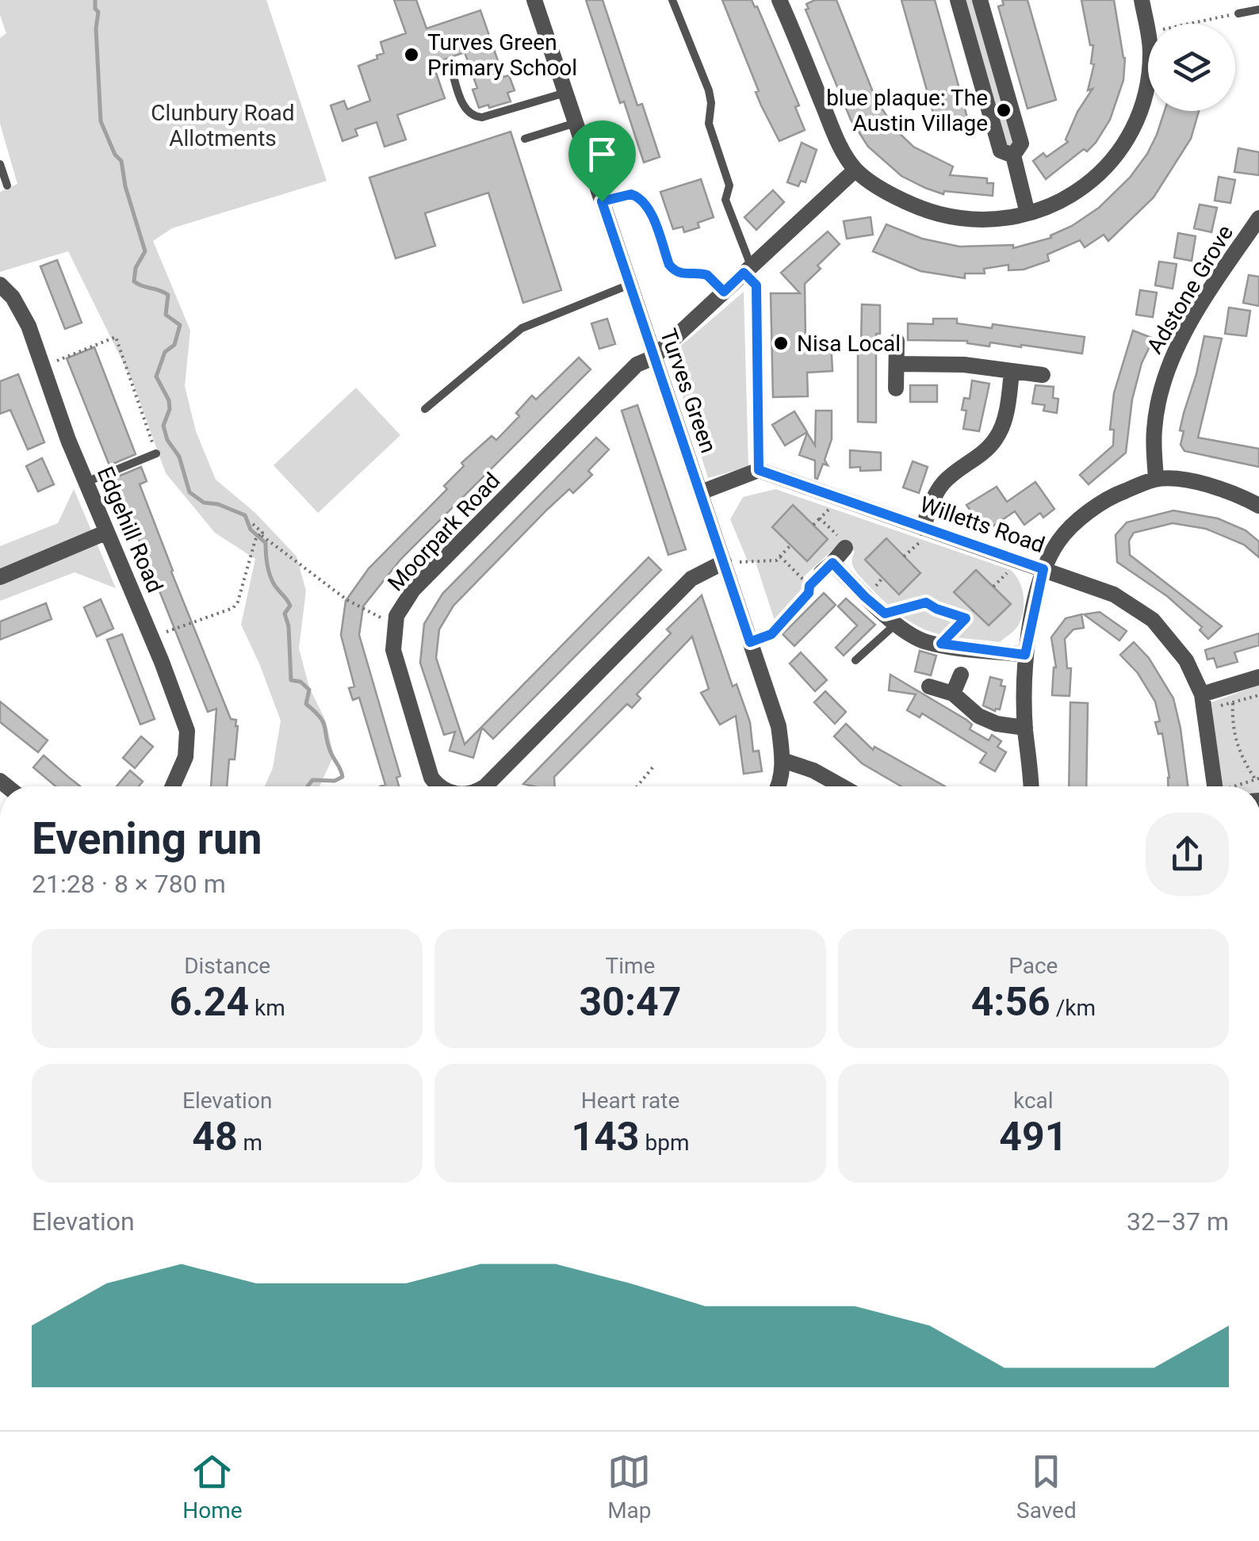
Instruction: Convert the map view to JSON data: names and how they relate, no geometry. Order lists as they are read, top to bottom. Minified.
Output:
{"streets":{"street":["Adstone Grove","Turves Green","Willetts Road","Edgehill Road","Moorpark Road"]},"crossings":[["Turves Green","Moorpark Road"]],"parks":["Clunbury Road Allotments"],"places":["Turves Green Primary School","blue plaque: The Austin Village","Nisa Local"],"page":{"heading":["Evening run","21:28 · 8 × 780 m"],"stats":[["Distance","6.24 km"],["Time","30:47"],["Pace","4:56 /km"],["Elevation","48 m"],["Heart rate","143 bpm"],["kcal","491"]],"chart":["Elevation","32–37 m"],"tabs":["Home","Map","Saved"]}}
